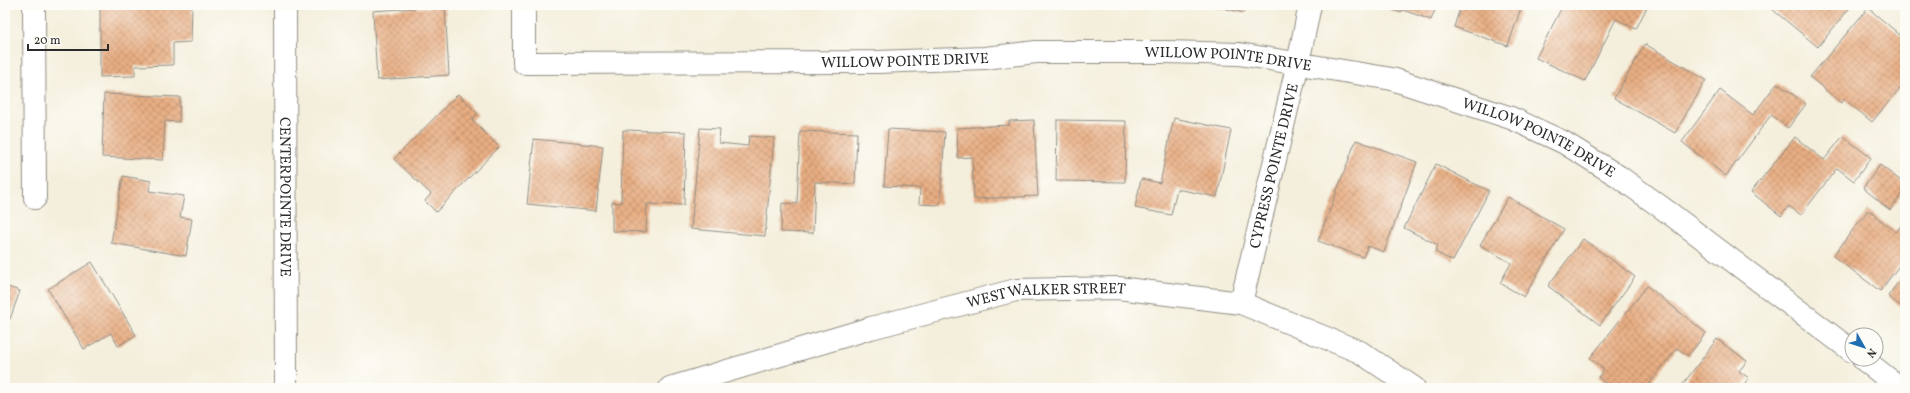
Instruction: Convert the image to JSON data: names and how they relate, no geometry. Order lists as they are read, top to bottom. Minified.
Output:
{"streets":{"street":["WILLOW POINTE DRIVE","CYPRESS POINTE DRIVE","CENTERPOINTE DRIVE","WEST WALKER STREET"]},"crossings":[["WILLOW POINTE DRIVE","CYPRESS POINTE DRIVE"],["CYPRESS POINTE DRIVE","WEST WALKER STREET"]],"scale_bar":"20 m","north":"bottom right"}
